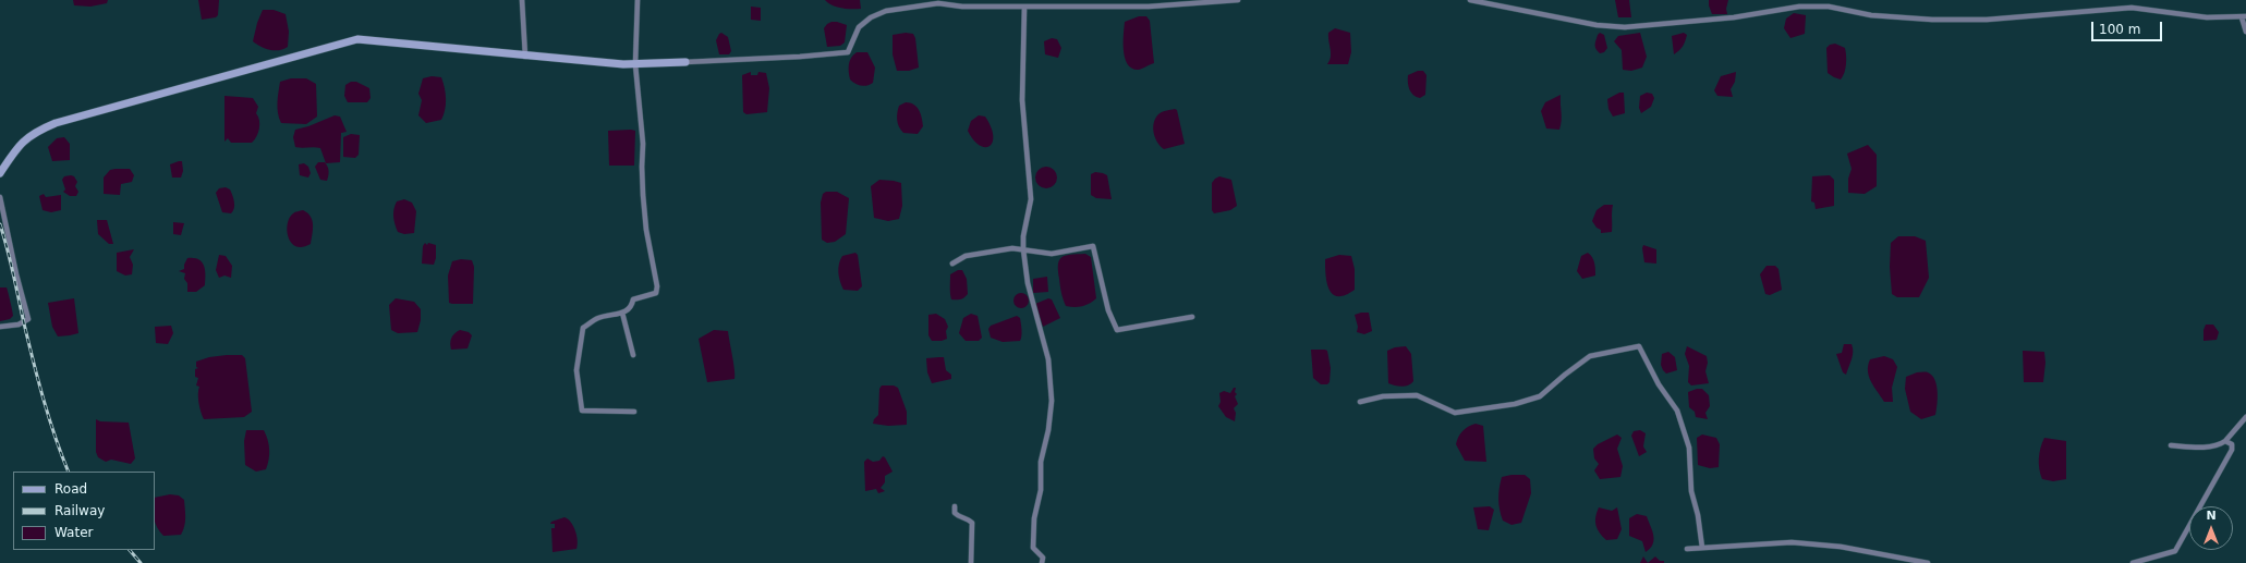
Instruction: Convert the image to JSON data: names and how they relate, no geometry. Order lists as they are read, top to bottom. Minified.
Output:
{"legend":["Road","Railway","Water"],"scale_bar":"100 m","north":"top"}
